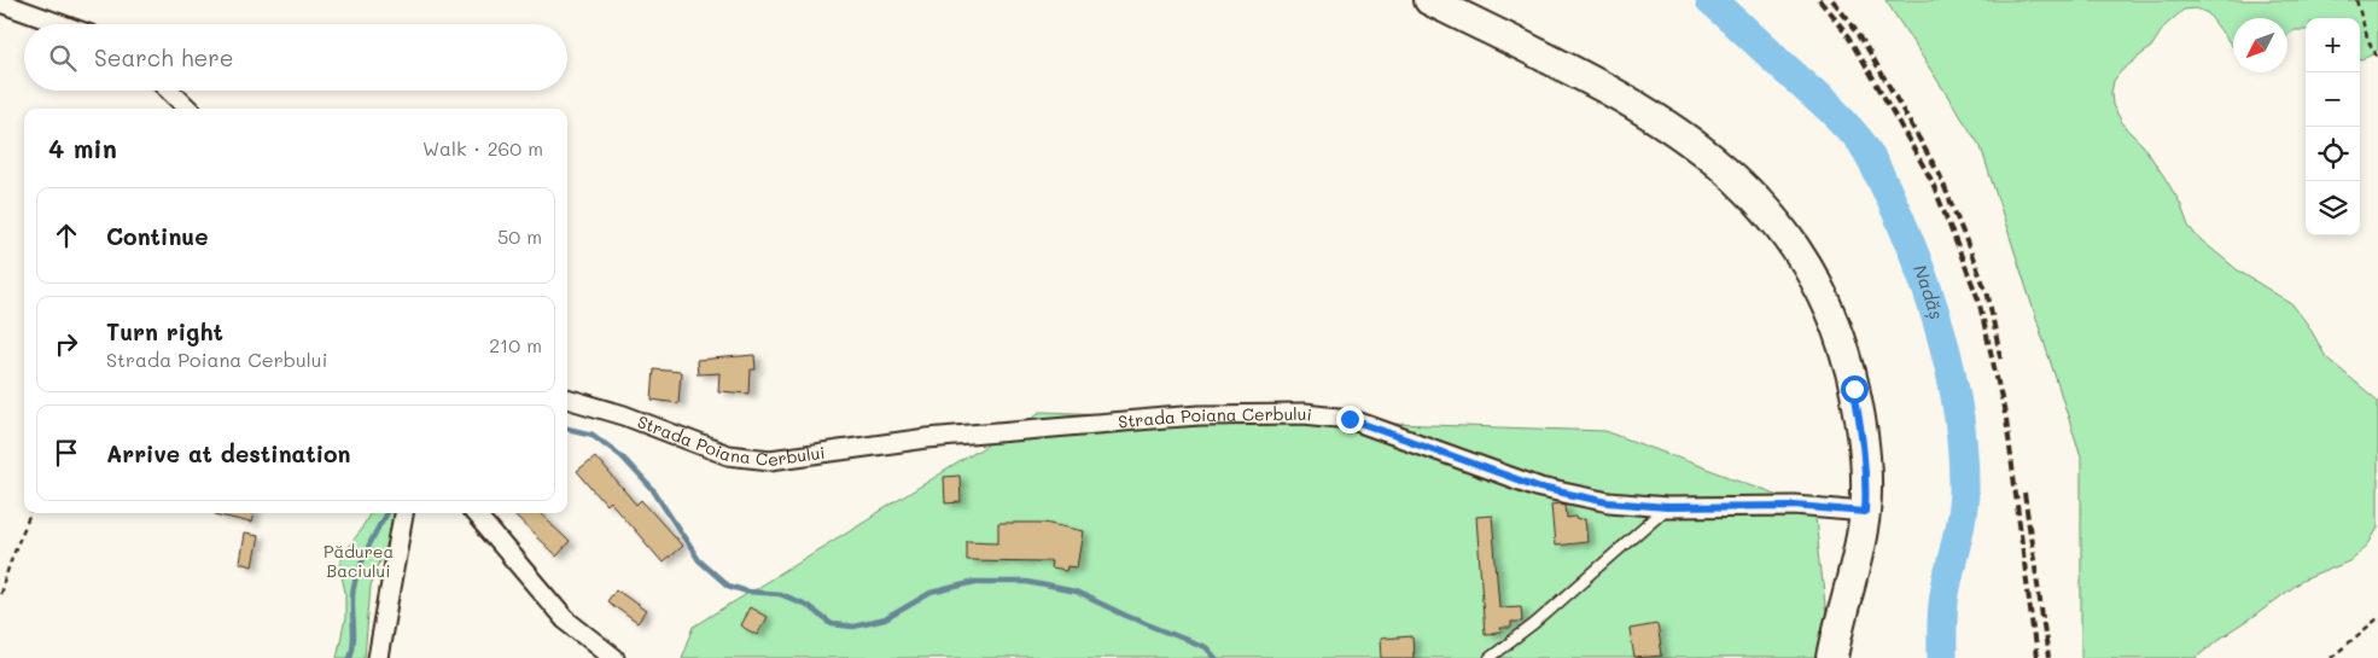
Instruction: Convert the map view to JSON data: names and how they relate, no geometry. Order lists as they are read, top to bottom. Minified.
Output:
{"streets":{"street":["Strada Poiana Cerbului"]},"water":["Nadăș"],"parks":["Pădurea Baciului"],"north":"bottom left","page":{"map_buttons":["+","−"],"search":"Search here","heading":["4 min","Walk · 260 m"],"list":[["Continue","50 m"],["Turn right","Strada Poiana Cerbului","210 m"],"Arrive at destination"]}}
